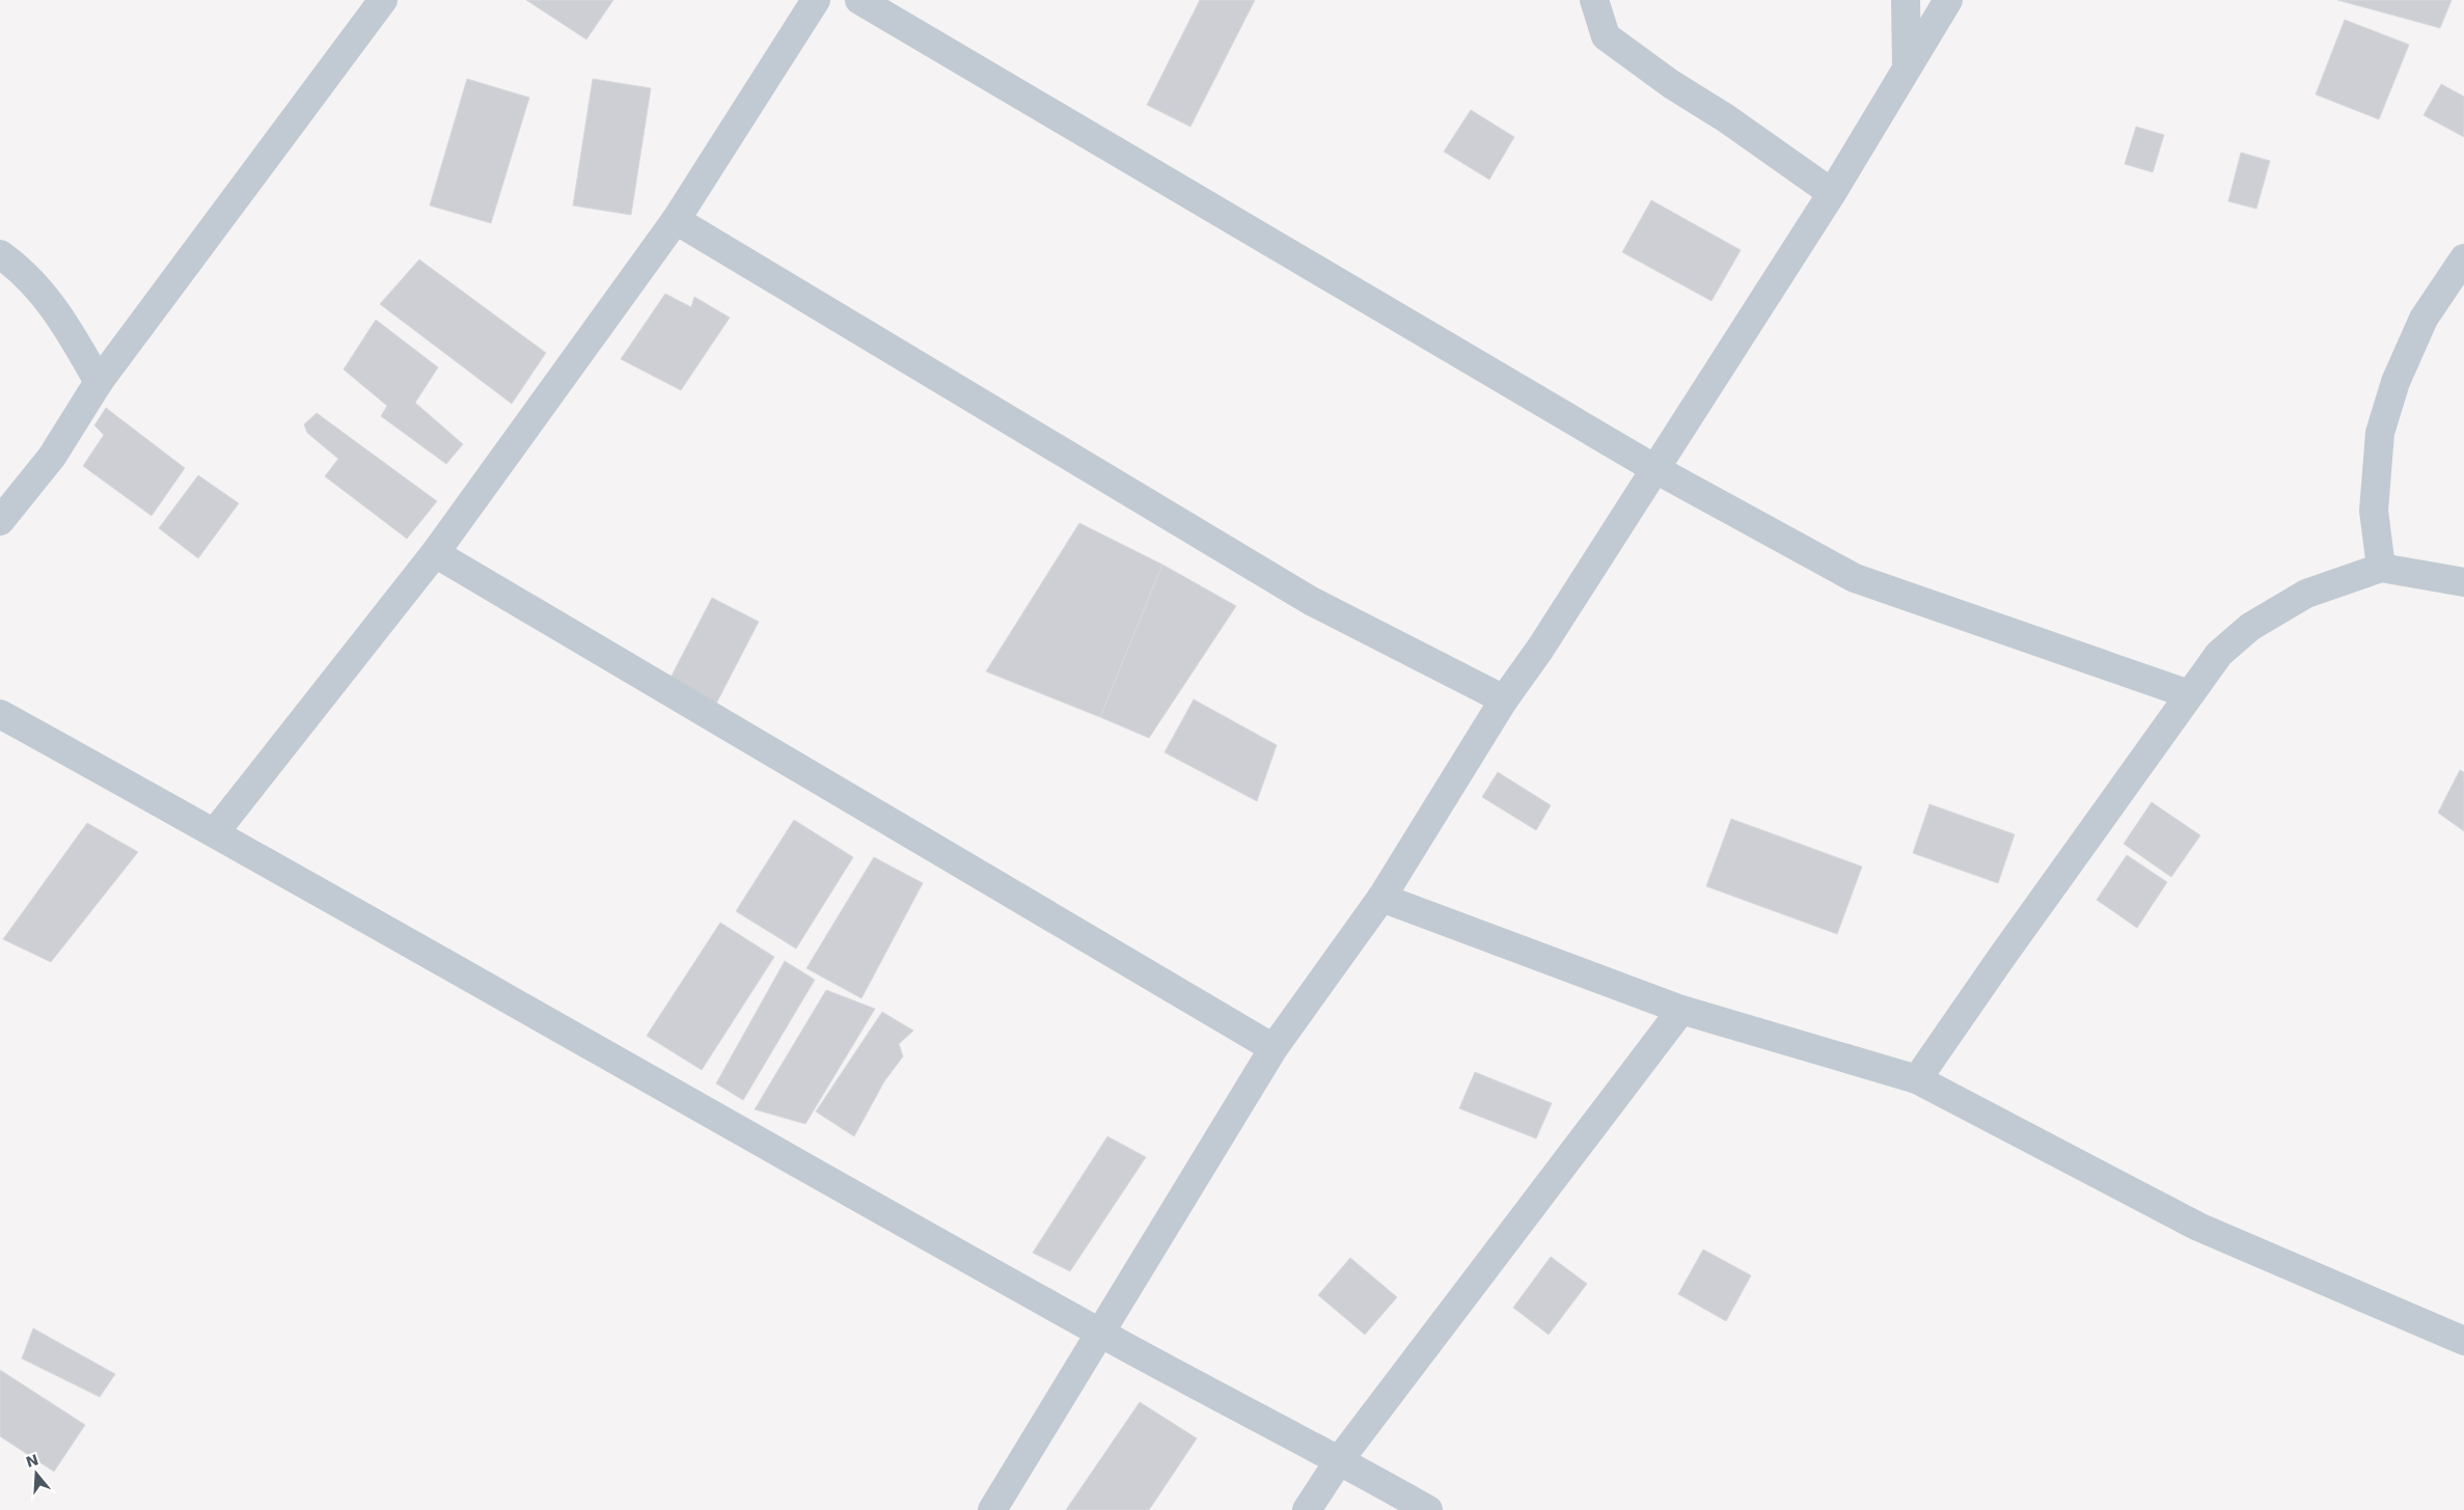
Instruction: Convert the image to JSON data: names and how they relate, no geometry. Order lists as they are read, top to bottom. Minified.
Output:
{"north":"top"}
